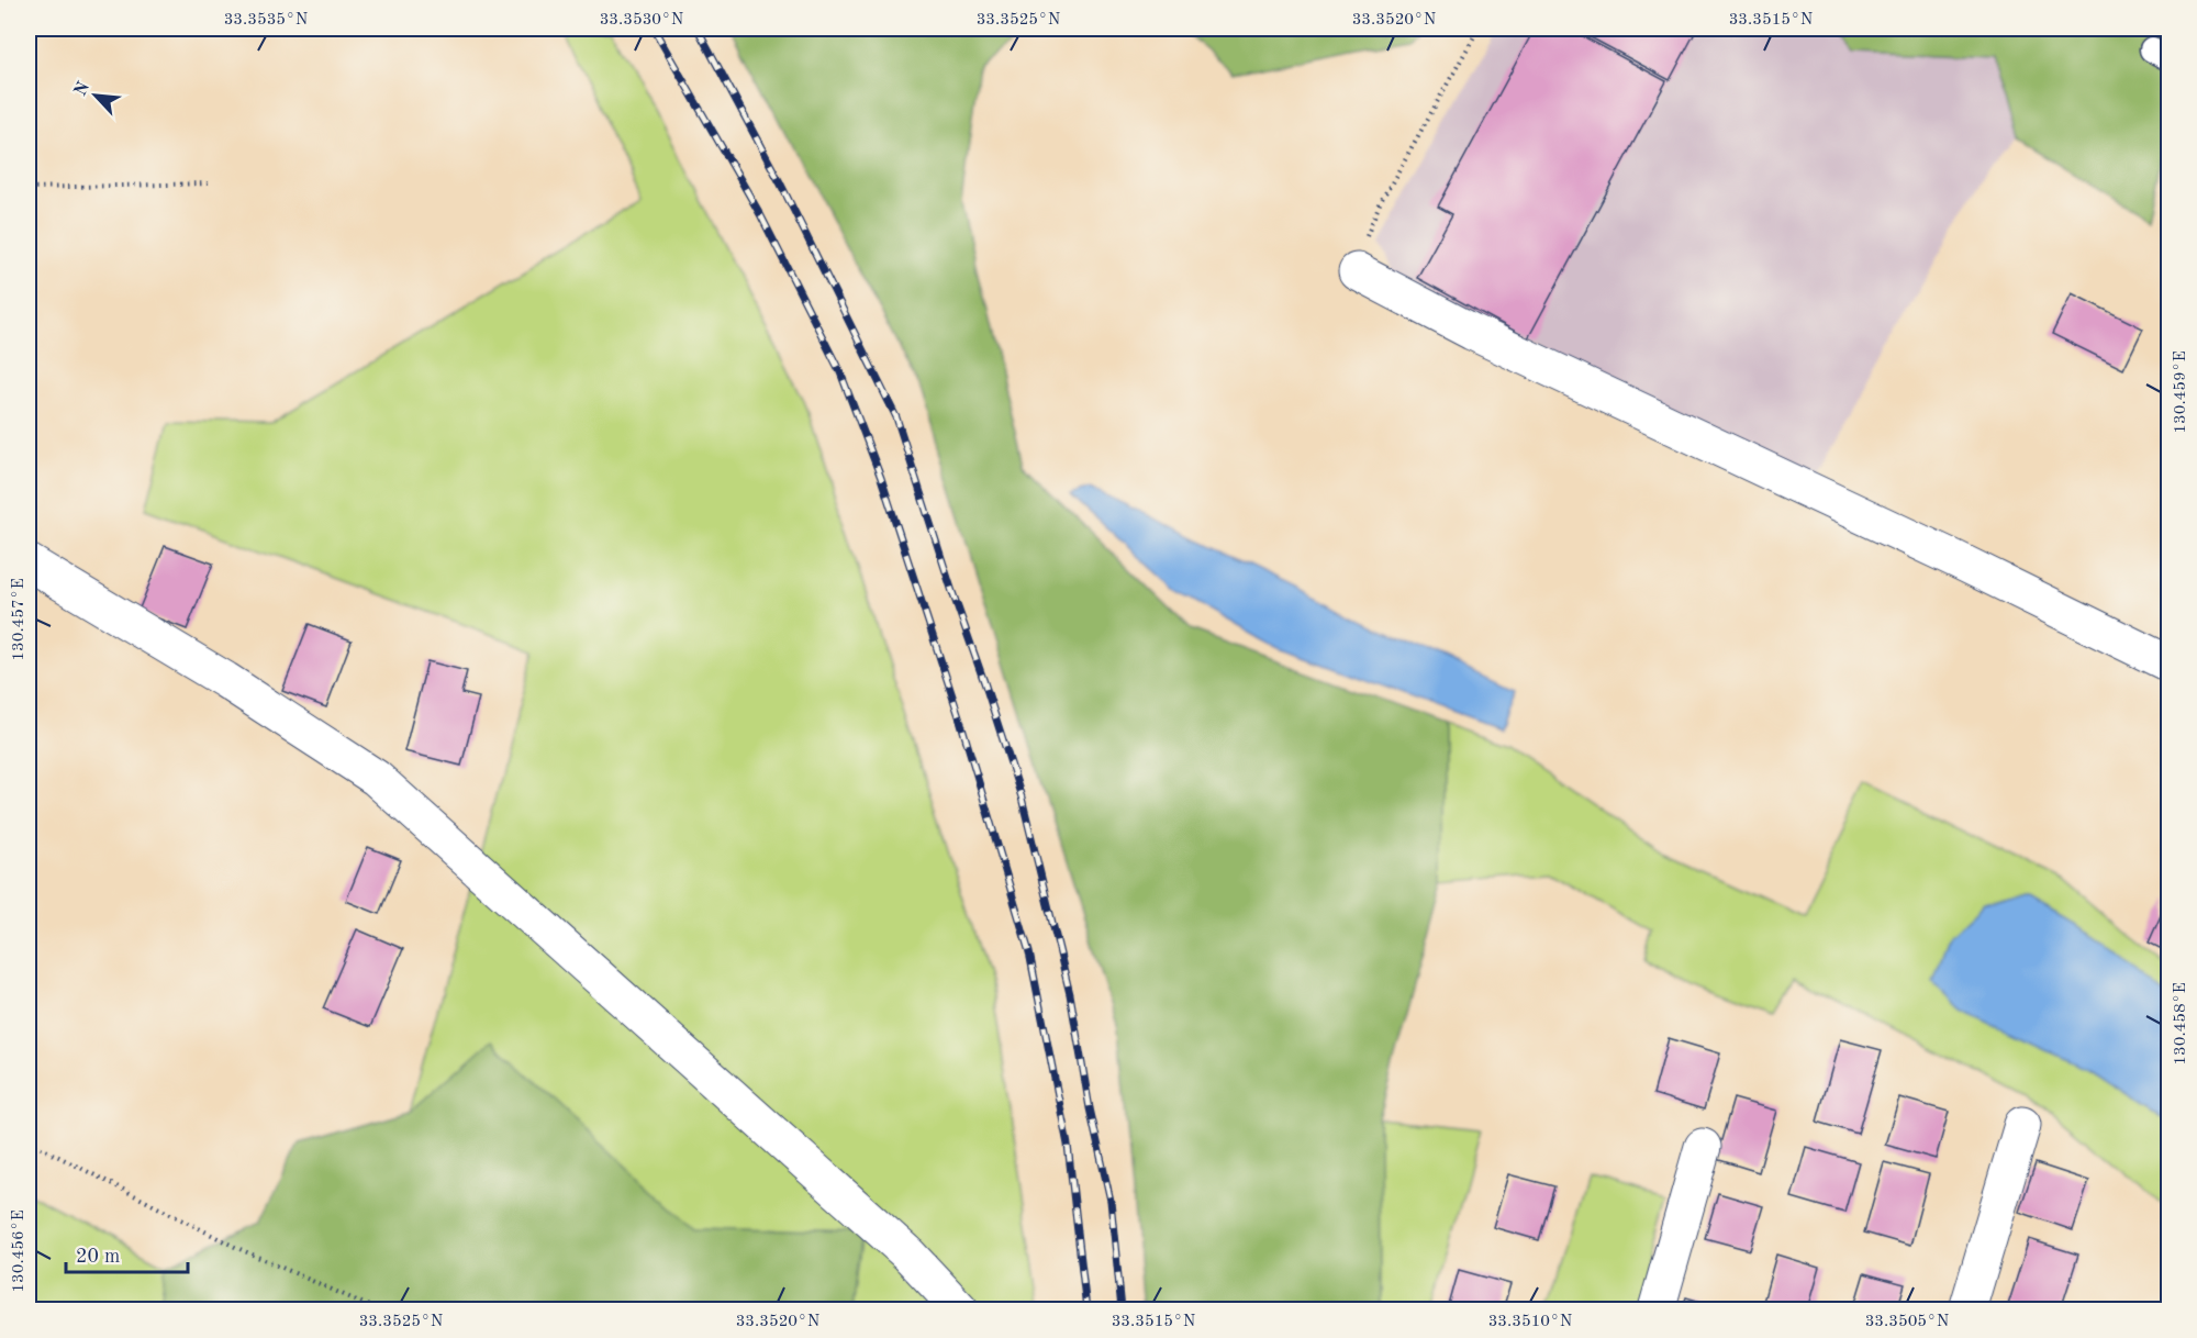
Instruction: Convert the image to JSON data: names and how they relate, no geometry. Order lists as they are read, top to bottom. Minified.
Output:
{"scale_bar":"20 m","north":"top left","coordinates":["33.3535°N","33.3530°N","33.3525°N","33.3520°N","33.3515°N","130.459°E","130.457°E","130.458°E","130.456°E","33.3510°N","33.3505°N"]}
